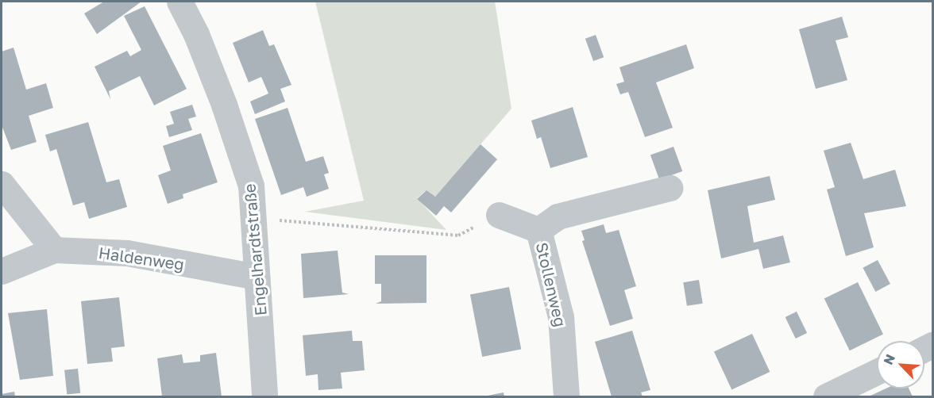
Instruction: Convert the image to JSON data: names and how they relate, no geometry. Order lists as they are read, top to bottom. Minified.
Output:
{"streets":{"street":["Engelhardtstraße","Haldenweg","Stollenweg"]},"crossings":[["Engelhardtstraße","Haldenweg"]],"north":"top left"}
